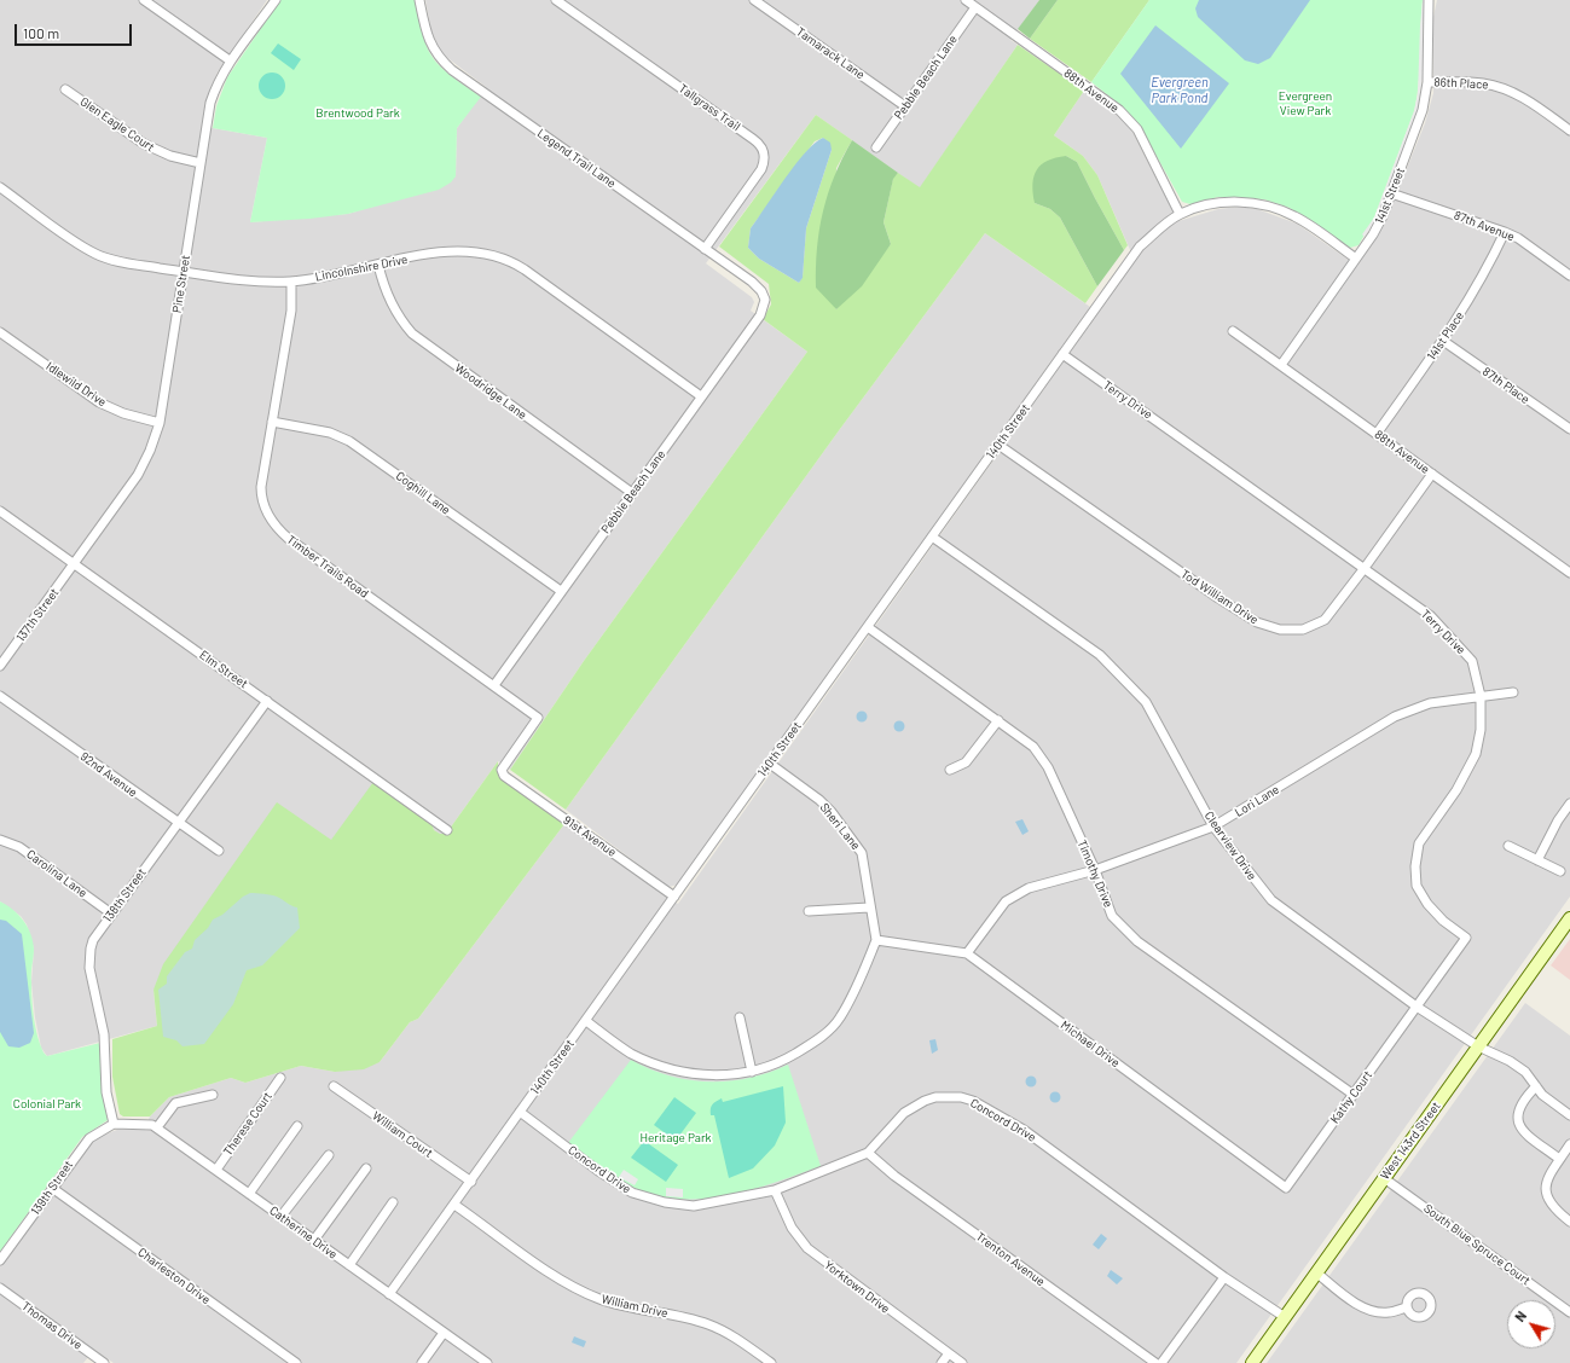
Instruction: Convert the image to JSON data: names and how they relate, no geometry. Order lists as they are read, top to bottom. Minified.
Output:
{"streets":{"main road":["West 143rd Street"],"street":["Tamarack Lane","Pebble Beach Lane","86th Place","88th Avenue","Tallgrass Trail","Glen Eagle Court","Legend Trail Lane","141st Street","87th Avenue","Lincolnshire Drive","Pine Street","141st Place","Idlewild Drive","87th Place","Woodridge Lane","Terry Drive","140th Street","Coghill Lane","Timber Trails Road","Tod William Drive","137th Street","Elm Street","92nd Avenue","Lori Lane","Sheri Lane","91st Avenue","Clearview Drive","Carolina Lane","Timothy Drive","138th Street","Michael Drive","Kathy Court","Concord Drive","Therese Court","William Court","139th Street","Catherine Drive","South Blue Spruce Court","Trenton Avenue","Charleston Drive","Yorktown Drive","William Drive","Thomas Drive"]},"crossings":[["Tamarack Lane","Pebble Beach Lane"],["Pebble Beach Lane","88th Avenue"],["Pebble Beach Lane","Legend Trail Lane"],["Pebble Beach Lane","Lincolnshire Drive"],["Pebble Beach Lane","Woodridge Lane"],["Pebble Beach Lane","Coghill Lane"],["Pebble Beach Lane","Timber Trails Road"],["86th Place","141st Street"],["88th Avenue","141st Street"],["88th Avenue","141st Place"],["88th Avenue","140th Street"],["88th Avenue","Tod William Drive"],["Tallgrass Trail","Legend Trail Lane"],["Glen Eagle Court","Pine Street"],["141st Street","87th Avenue"],["87th Avenue","141st Place"],["Lincolnshire Drive","Pine Street"],["Lincolnshire Drive","Woodridge Lane"],["Lincolnshire Drive","Timber Trails Road"],["Pine Street","Idlewild Drive"],["Pine Street","137th Street"],["Pine Street","Elm Street"],["141st Place","87th Place"],["Terry Drive","140th Street"],["Terry Drive","Tod William Drive"],["Terry Drive","Lori Lane"],["Terry Drive","Clearview Drive"],["Terry Drive","Kathy Court"],["140th Street","Tod William Drive"],["140th Street","Sheri Lane"],["140th Street","91st Avenue"],["140th Street","Clearview Drive"],["140th Street","Timothy Drive"],["140th Street","Concord Drive"],["140th Street","William Court"],["140th Street","Catherine Drive"],["140th Street","William Drive"],["Coghill Lane","Timber Trails Road"],["Timber Trails Road","91st Avenue"],["137th Street","Elm Street"],["Elm Street","138th Street"],["92nd Avenue","138th Street"],["Lori Lane","Clearview Drive"],["Lori Lane","Timothy Drive"],["Lori Lane","Michael Drive"],["Sheri Lane","Michael Drive"],["Clearview Drive","Kathy Court"],["Clearview Drive","West 143rd Street"],["Carolina Lane","138th Street"],["Timothy Drive","Kathy Court"],["138th Street","139th Street"],["138th Street","Catherine Drive"],["Michael Drive","Kathy Court"],["Concord Drive","West 143rd Street"],["Concord Drive","Trenton Avenue"],["Concord Drive","Yorktown Drive"],["Therese Court","Catherine Drive"],["West 143rd Street","South Blue Spruce Court"],["139th Street","Catherine Drive"],["139th Street","Charleston Drive"]],"water":["Evergreen Park Pond"],"parks":["Evergreen View Park","Brentwood Park","Colonial Park","Heritage Park"],"scale_bar":"100 m","north":"top left"}
